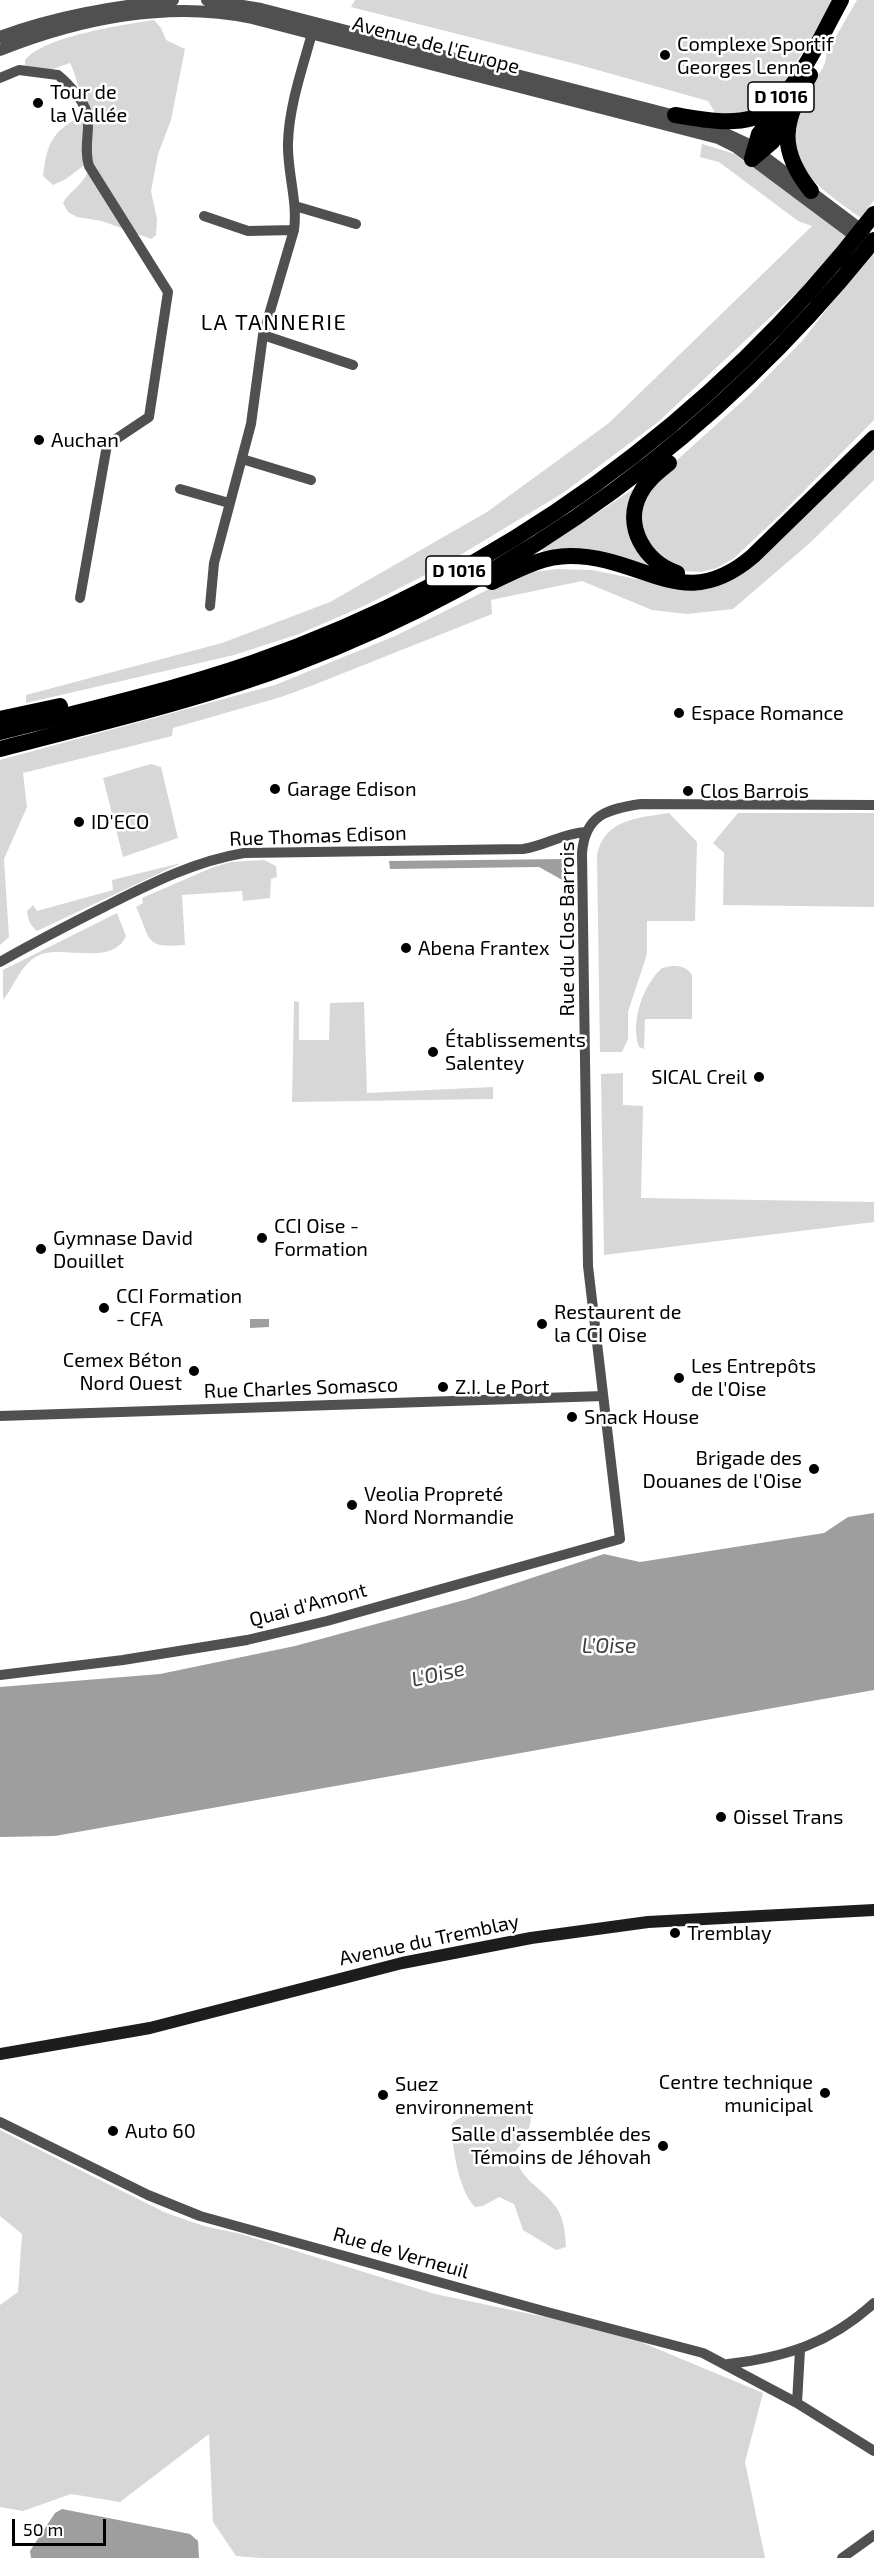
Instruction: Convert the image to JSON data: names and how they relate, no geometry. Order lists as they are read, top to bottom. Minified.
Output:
{"streets":{"highway":["D 1016"],"main road":["Avenue du Tremblay"],"street":["Avenue de l'Europe","Rue Thomas Edison","Rue du Clos Barrois","Rue Charles Somasco","Quai d'Amont","Rue de Verneuil"]},"crossings":[["Avenue de l'Europe","D 1016"],["Rue Thomas Edison","Rue du Clos Barrois"],["Rue du Clos Barrois","Rue Charles Somasco"],["Rue du Clos Barrois","Quai d'Amont"]],"districts":["LA TANNERIE"],"water":["L’Oise","L'Oise"],"places":["Complexe Sportif Georges Lenne","Tour de la Vallée","Auchan","Espace Romance","Garage Edison","Clos Barrois","ID'ECO","Abena Frantex","Établissements Salentey","SICAL Creil","CCI Oise - Formation","Gymnase David Douillet","CCI Formation - CFA","Restaurent de la CCI Oise","Cemex Béton Nord Ouest","Les Entrepôts de l'Oise","Z.I. Le Port","Snack House","Brigade des Douanes de l'Oise","Veolia Propreté Nord Normandie","Oissel Trans","Tremblay","Centre technique municipal","Suez environnement","Auto 60","Salle d'assemblée des Témoins de Jéhovah"],"scale_bar":"50 m"}
